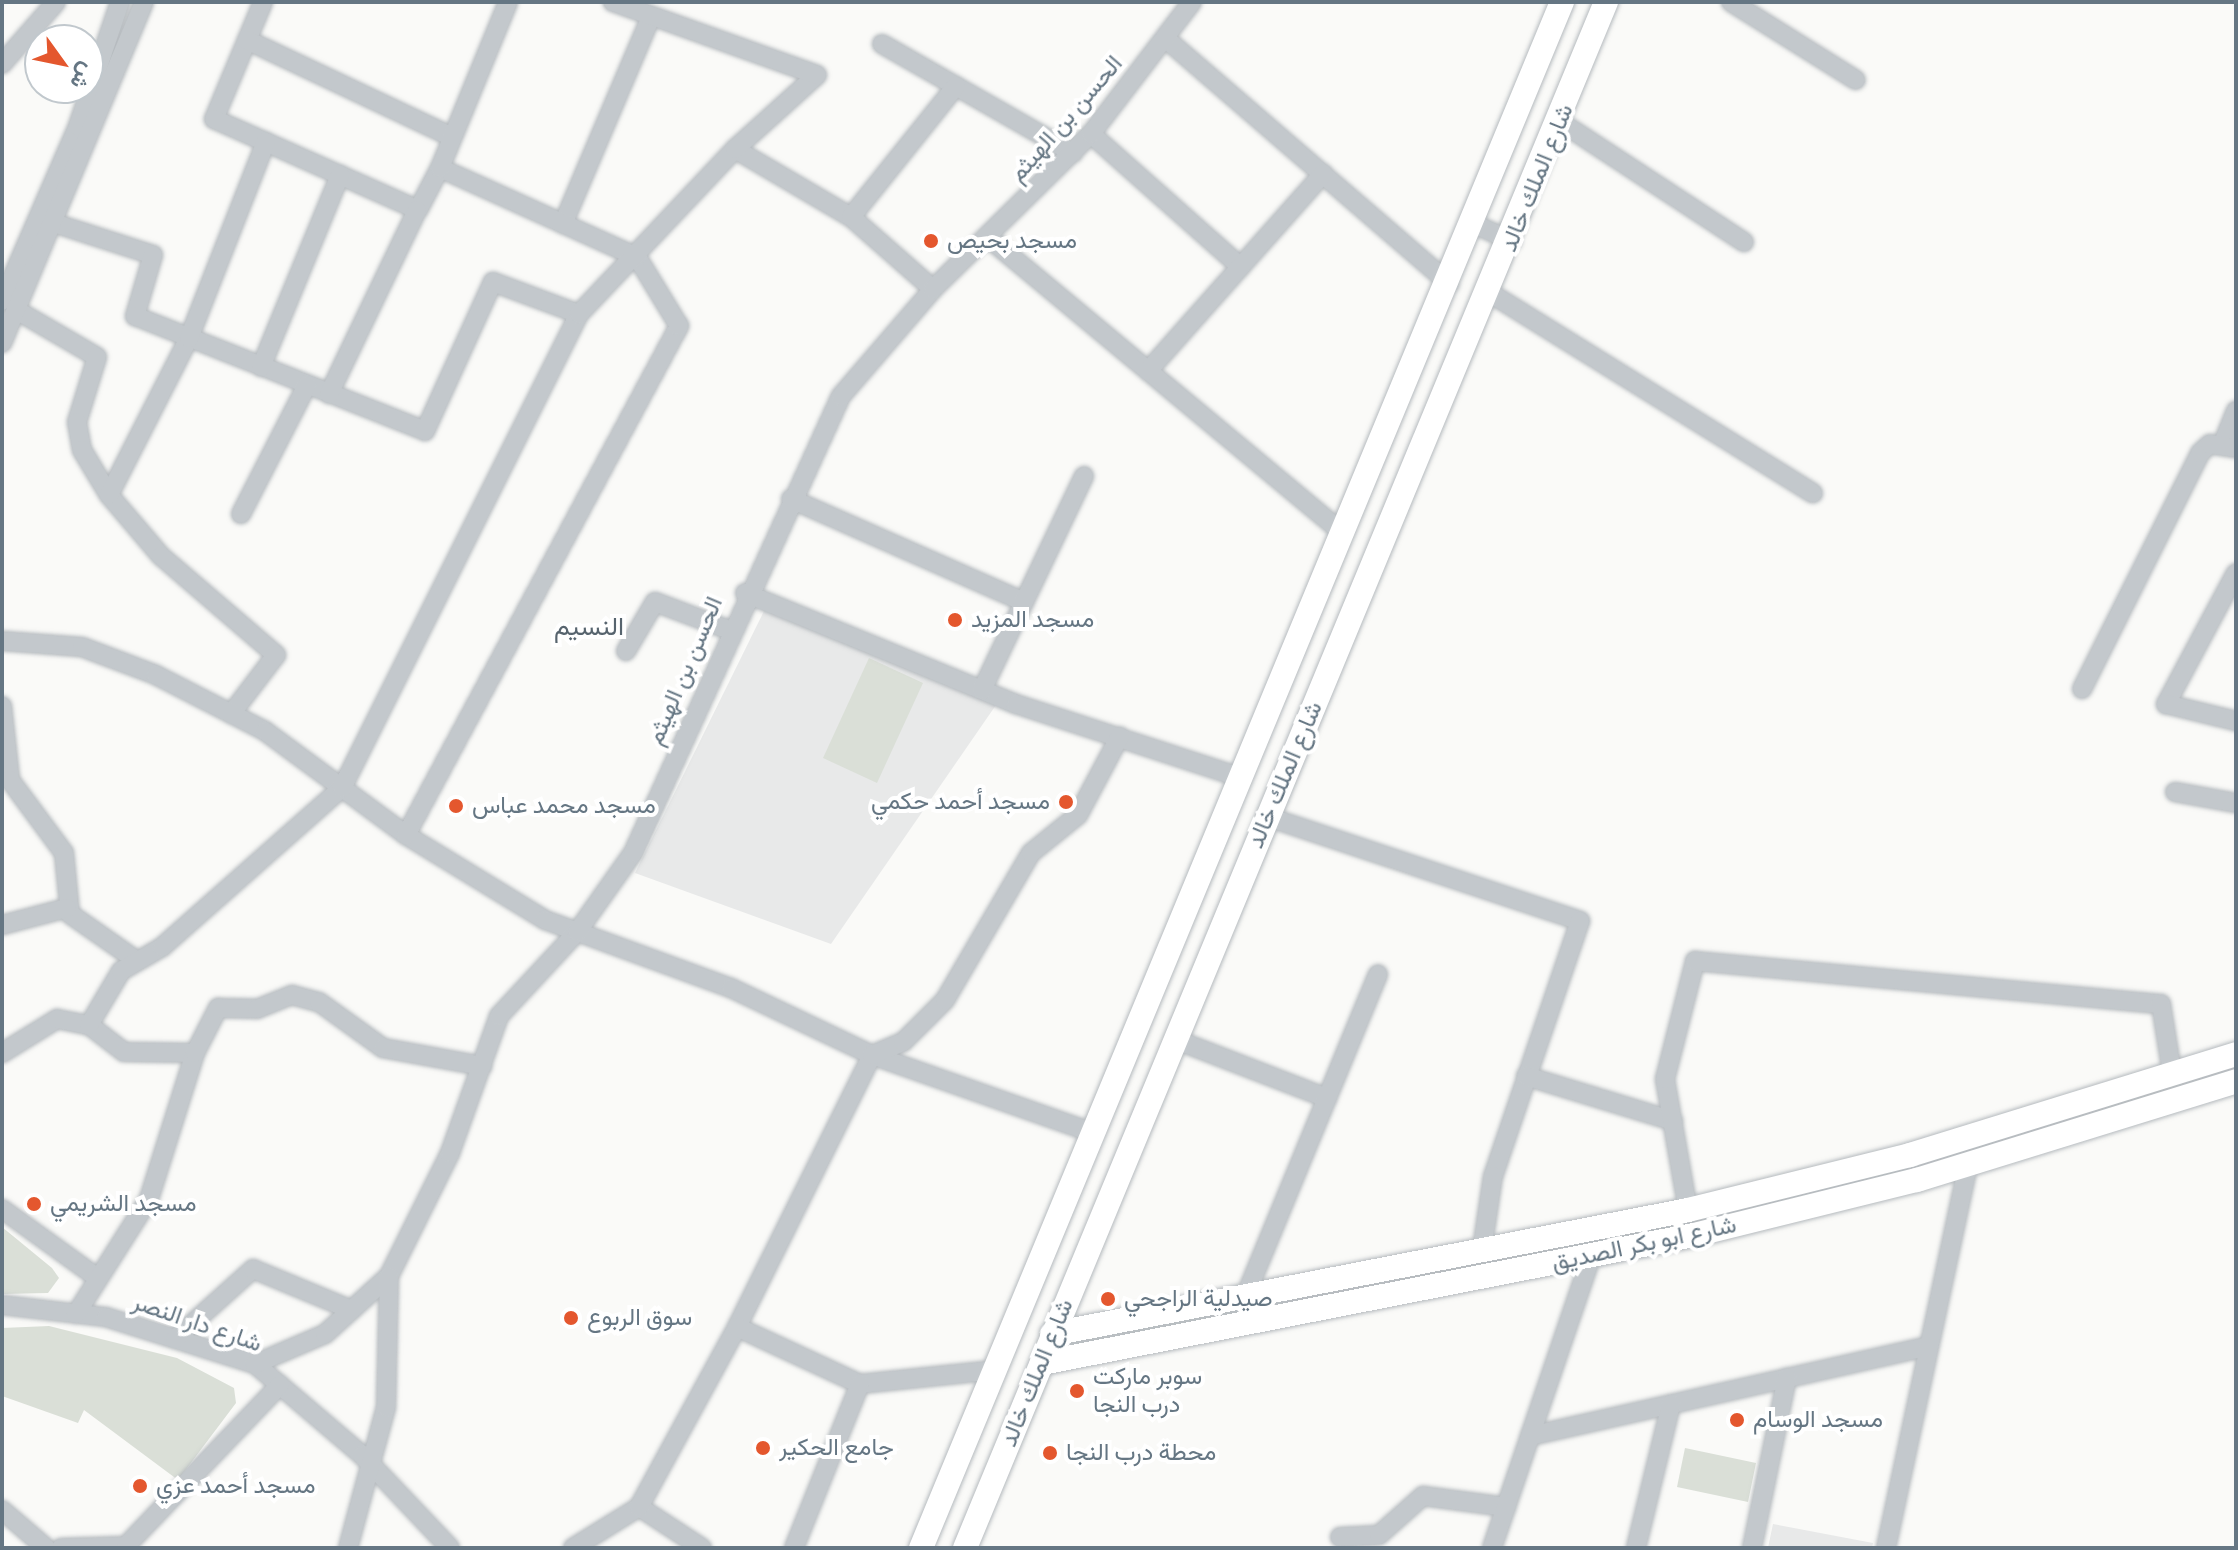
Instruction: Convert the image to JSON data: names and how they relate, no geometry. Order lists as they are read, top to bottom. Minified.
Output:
{"streets":{"main road":["شارع الملك خالد","شارع ابو بكر الصديق"],"street":["الحسن بن الهيثم","شارع دار النصر"]},"crossings":[["الحسن بن الهيثم","شارع دار النصر"],["شارع الملك خالد","شارع ابو بكر الصديق"]],"districts":["النسيم"],"places":["مسجد بحيص","مسجد المزيد","مسجد أحمد حكمي","مسجد محمد عباس","مسجد الشريمي","صيدلية الراجحي","سوق الربوع","سوبر ماركت درب النجا","مسجد الوسام","جامع الحكير","محطة درب النجا","مسجد أحمد عزي"],"north":"bottom right"}
